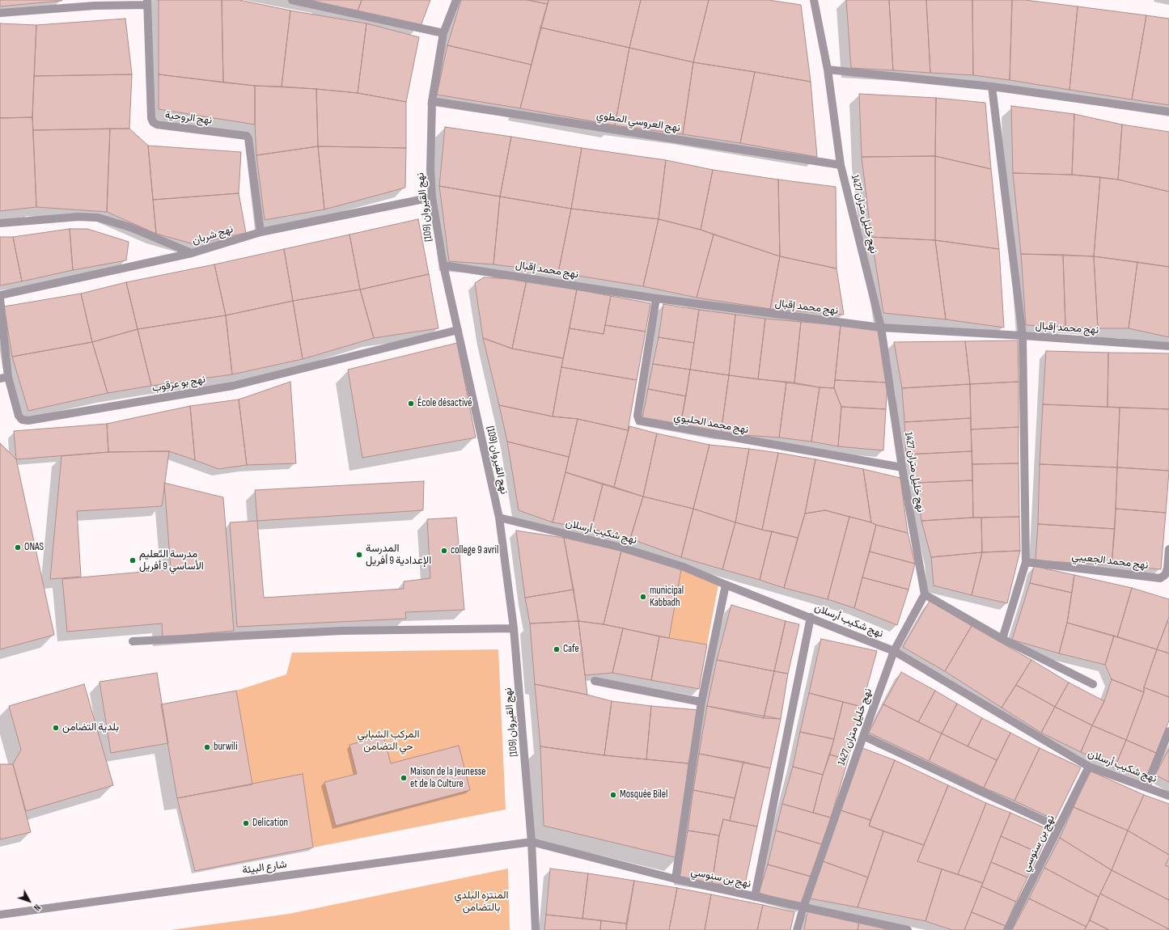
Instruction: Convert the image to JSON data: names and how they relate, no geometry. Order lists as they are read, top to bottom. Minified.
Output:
{"streets":{"street":["نهج الروحية","نهج العروسي المطوي","نهج القيروان (109)","نهج خليل متران 1427","نهج شربان","نهج محمد إقبال","نهج بو عرقوب","نهج محمد الحليوي","نهج شكيب أرسلان","نهج محمد الجعيبي","نهج بن سنوسي","شارع البيئة"]},"crossings":[["نهج الروحية","نهج شربان"],["نهج العروسي المطوي","نهج القيروان (109)"],["نهج العروسي المطوي","نهج خليل متران 1427"],["نهج القيروان (109)","نهج شربان"],["نهج القيروان (109)","نهج محمد إقبال"],["نهج القيروان (109)","نهج بو عرقوب"],["نهج القيروان (109)","نهج شكيب أرسلان"],["نهج القيروان (109)","نهج بن سنوسي"],["نهج القيروان (109)","شارع البيئة"],["نهج خليل متران 1427","نهج محمد إقبال"],["نهج خليل متران 1427","نهج محمد الحليوي"],["نهج خليل متران 1427","نهج شكيب أرسلان"],["نهج خليل متران 1427","نهج بن سنوسي"],["نهج محمد إقبال","نهج محمد الحليوي"],["نهج شكيب أرسلان","نهج بن سنوسي"],["نهج بن سنوسي","شارع البيئة"]],"parks":["المركب الشبابي حي التضامن","المنتزه البلدي بالتضامن"],"places":["École désactivé","ONAS","college 9 avril","المدرسة الإعدادية 9 أفريل","مدرسة التّعليم الأساسي 9 أفريل","municipal Kabbadh","Cafe","بلدية التضامن","burwili","Maison de la Jeunesse et de la Culture","Mosquée Bilel","Delication"],"north":"bottom right"}
